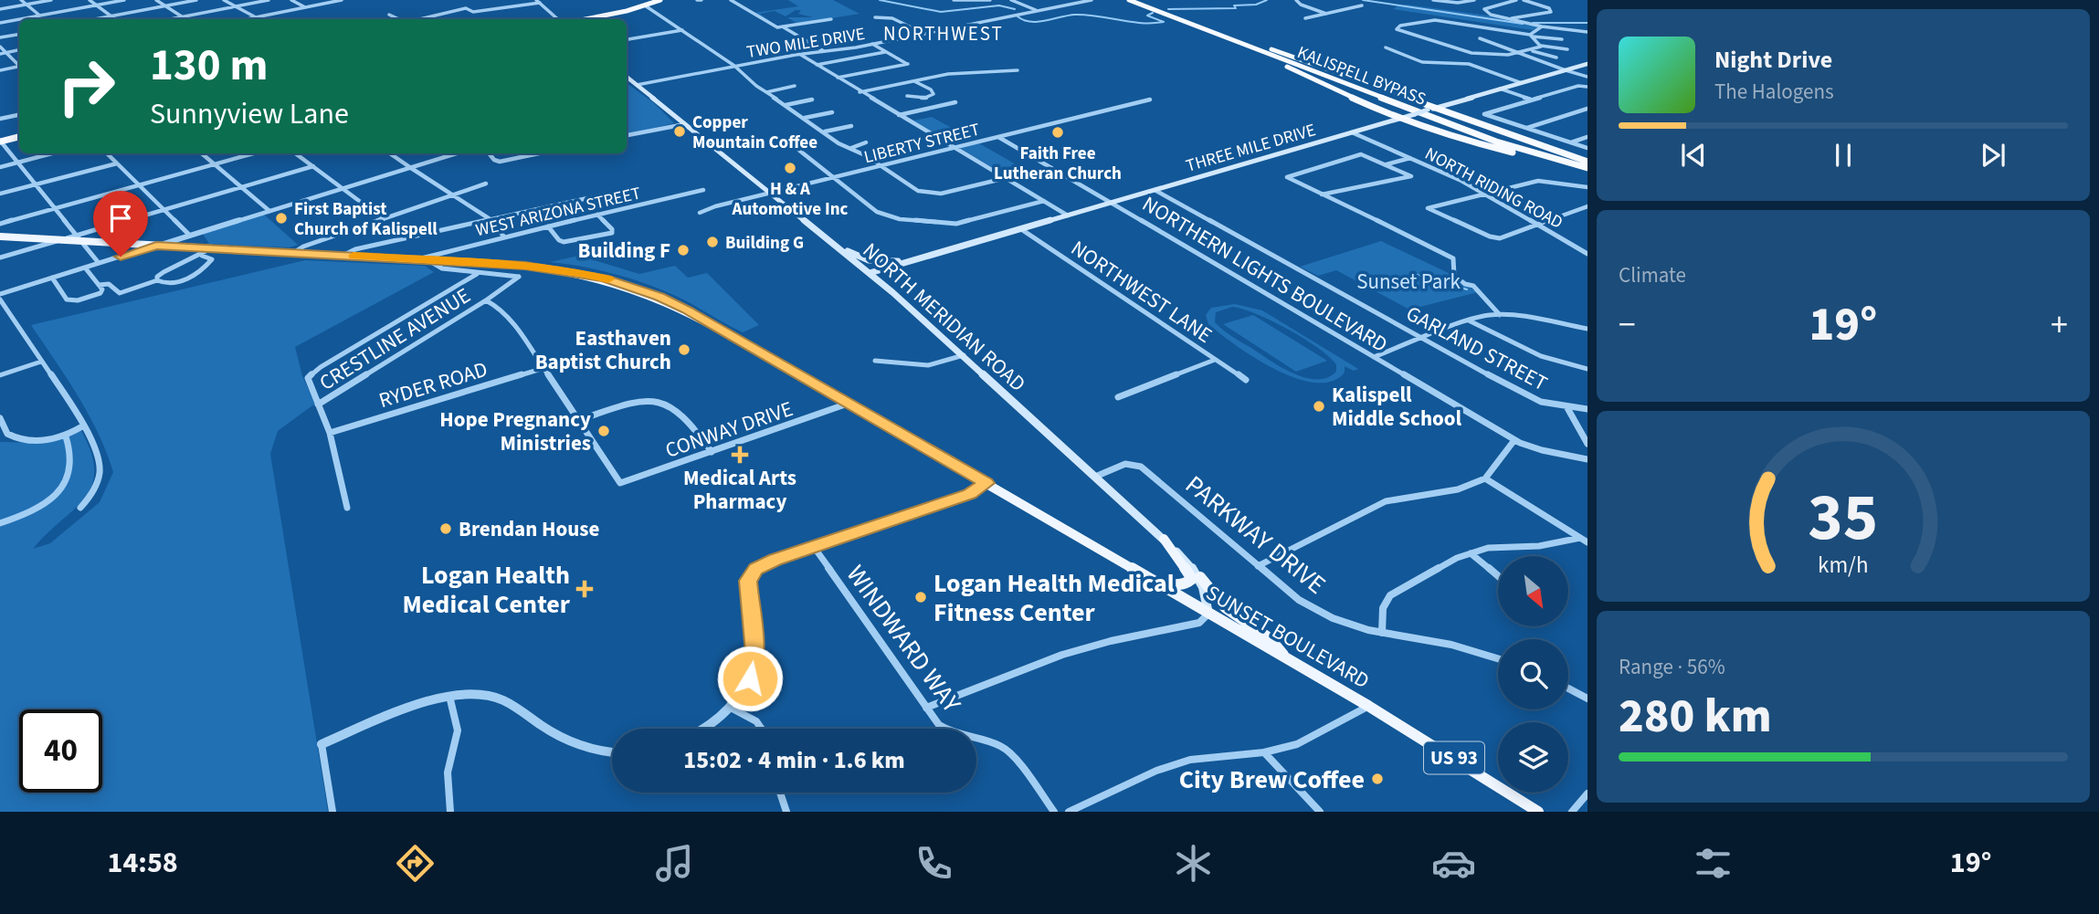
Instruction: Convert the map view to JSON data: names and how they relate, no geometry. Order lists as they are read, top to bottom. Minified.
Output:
{"streets":{"highway":["KALISPELL BYPASS"],"main road":["THREE MILE DRIVE","NORTH MERIDIAN ROAD","SUNSET BOULEVARD","US 93"],"street":["TWO MILE DRIVE","LIBERTY STREET","NORTH RIDING ROAD","WEST ARIZONA STREET","NORTHERN LIGHTS BOULEVARD","NORTHWEST LANE","CRESTLINE AVENUE","GARLAND STREET","RYDER ROAD","CONWAY DRIVE","PARKWAY DRIVE","WINDWARD WAY"]},"crossings":[["TWO MILE DRIVE","NORTH MERIDIAN ROAD"],["LIBERTY STREET","NORTHERN LIGHTS BOULEVARD"],["LIBERTY STREET","NORTH MERIDIAN ROAD"],["THREE MILE DRIVE","NORTH RIDING ROAD"],["THREE MILE DRIVE","NORTHERN LIGHTS BOULEVARD"],["THREE MILE DRIVE","NORTHWEST LANE"],["THREE MILE DRIVE","NORTH MERIDIAN ROAD"],["THREE MILE DRIVE","GARLAND STREET"],["WEST ARIZONA STREET","SUNSET BOULEVARD"],["NORTH MERIDIAN ROAD","PARKWAY DRIVE"],["NORTH MERIDIAN ROAD","SUNSET BOULEVARD"],["CONWAY DRIVE","SUNSET BOULEVARD"]],"districts":["NORTHWEST"],"parks":["Sunset Park"],"places":{"other":["Copper Mountain Coffee","Faith Free Lutheran Church","H & A Automotive Inc","First Baptist Church of Kalispell","Building G","Building F","Easthaven Baptist Church","Kalispell Middle School","Hope Pregnancy Ministries","Brendan House","Logan Health Medical Fitness Center","City Brew Coffee"],"health":["Medical Arts Pharmacy","Logan Health Medical Center"]},"north":"bottom right","page":{"turn":["130 m","Sunnyview Lane"],"song":["Night Drive","The Halogens"],"tile":["Climate",["Range · 56%","280 km"]],"heat":["−","19°","+"],"limit":"40","trip":"15:02 · 4 min · 1.6 km","tabs":["14:58","19°"],"gauge":["35","km/h"]}}
